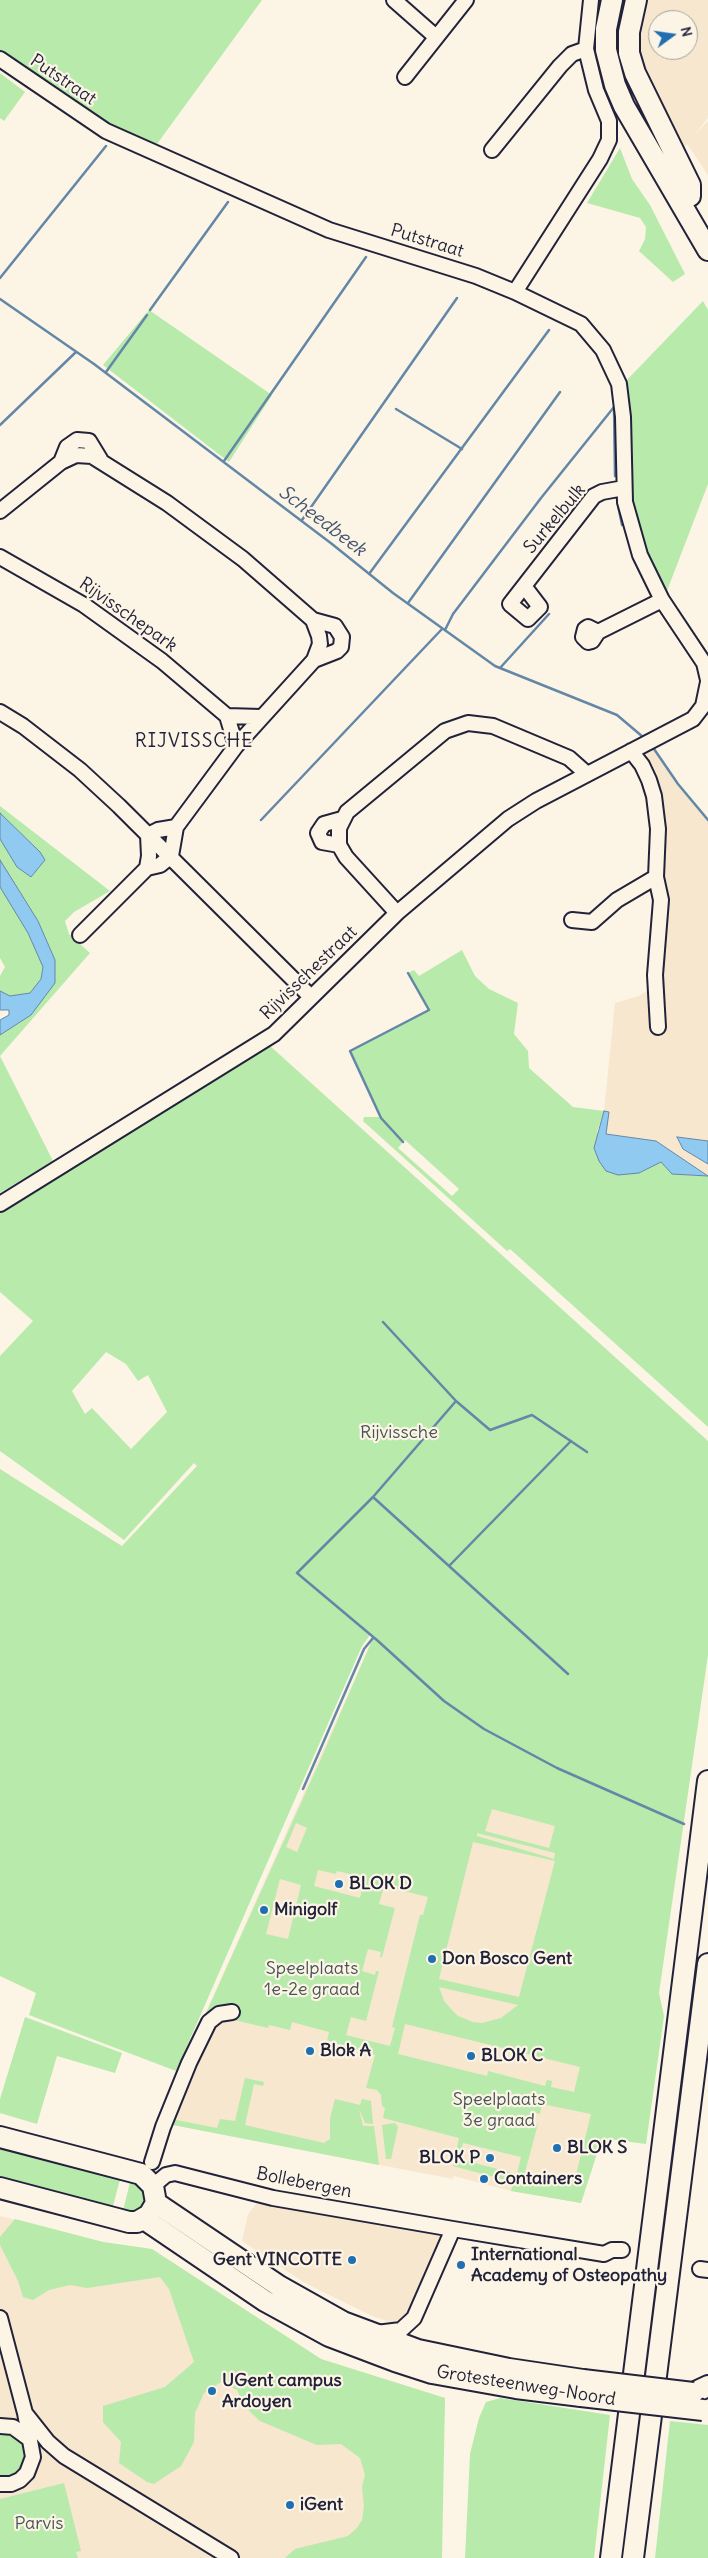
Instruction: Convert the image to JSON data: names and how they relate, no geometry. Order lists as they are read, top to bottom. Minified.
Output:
{"streets":{"highway":["Grotesteenweg-Noord"],"street":["Putstraat","Surkelbulk","Rijvisschepark","Rijvisschestraat","Bollebergen"]},"crossings":[["Putstraat","Surkelbulk"],["Putstraat","Rijvisschestraat"],["Bollebergen","Grotesteenweg-Noord"]],"districts":["RIJVISSCHE"],"water":["Scheedbeek"],"parks":["Rijvissche","Speelplaats 1e-2e graad","Speelplaats 3e graad","Parvis"],"places":["BLOK D","Minigolf","Don Bosco Gent","Blok A","BLOK C","BLOK S","BLOK P","Containers","Gent VINCOTTE","International Academy of Osteopathy","UGent campus Ardoyen","iGent"],"north":"right"}
